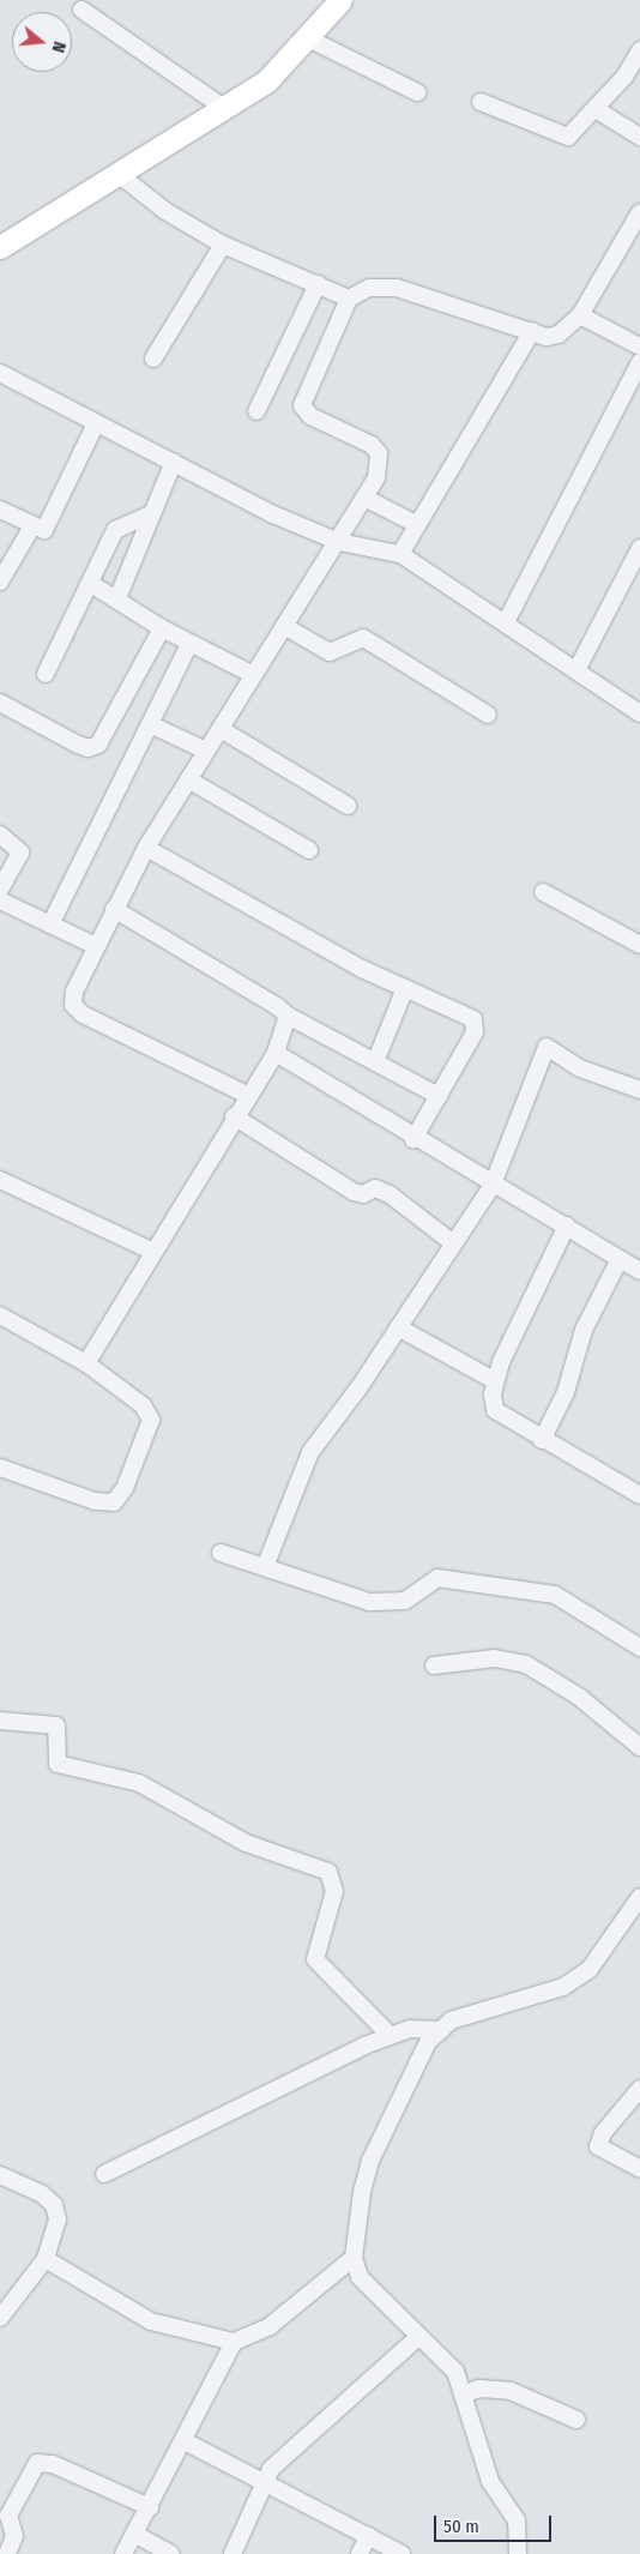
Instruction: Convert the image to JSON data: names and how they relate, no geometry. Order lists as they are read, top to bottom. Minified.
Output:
{"scale_bar":"50 m","north":"right"}
